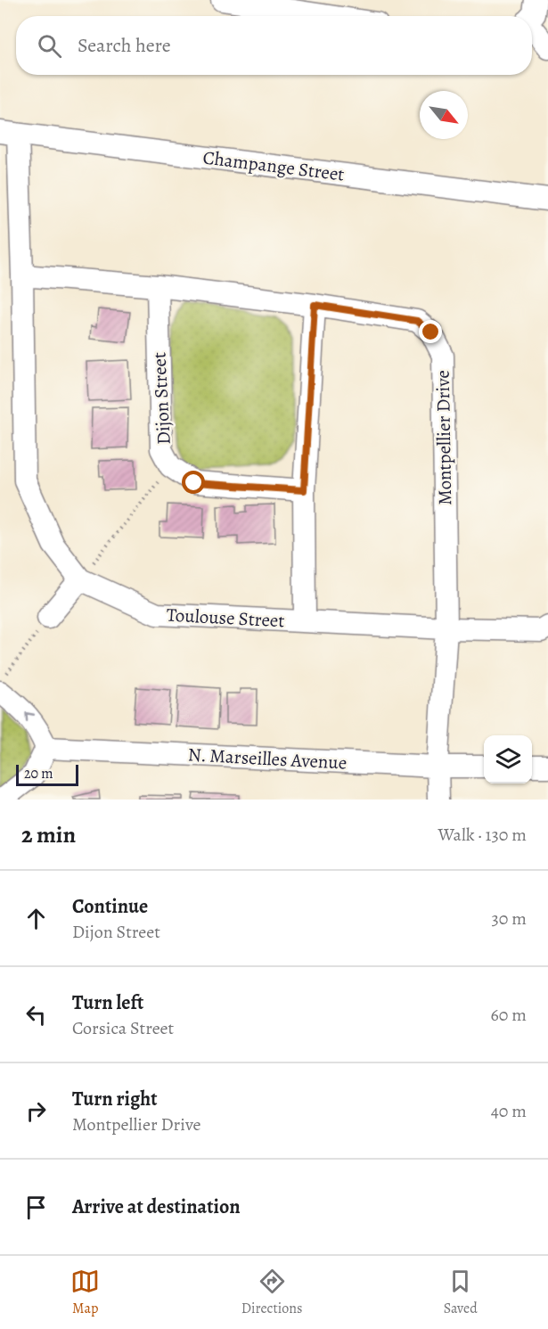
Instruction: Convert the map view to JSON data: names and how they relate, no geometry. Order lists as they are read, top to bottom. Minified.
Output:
{"streets":{"street":["Champange Street","Dijon Street","Montpellier Drive","Toulouse Street","N. Marseilles Avenue"]},"crossings":[["Champange Street","Toulouse Street"],["Dijon Street","Montpellier Drive"],["Montpellier Drive","Toulouse Street"],["Montpellier Drive","N. Marseilles Avenue"]],"scale_bar":"20 m","north":"bottom right","page":{"search":"Search here","scale":"20 m","heading":["2 min","Walk · 130 m"],"list":[["Continue","Dijon Street","30 m"],["Turn left","Corsica Street","60 m"],["Turn right","Montpellier Drive","40 m"],"Arrive at destination"],"nav":["Map","Directions","Saved"]}}
